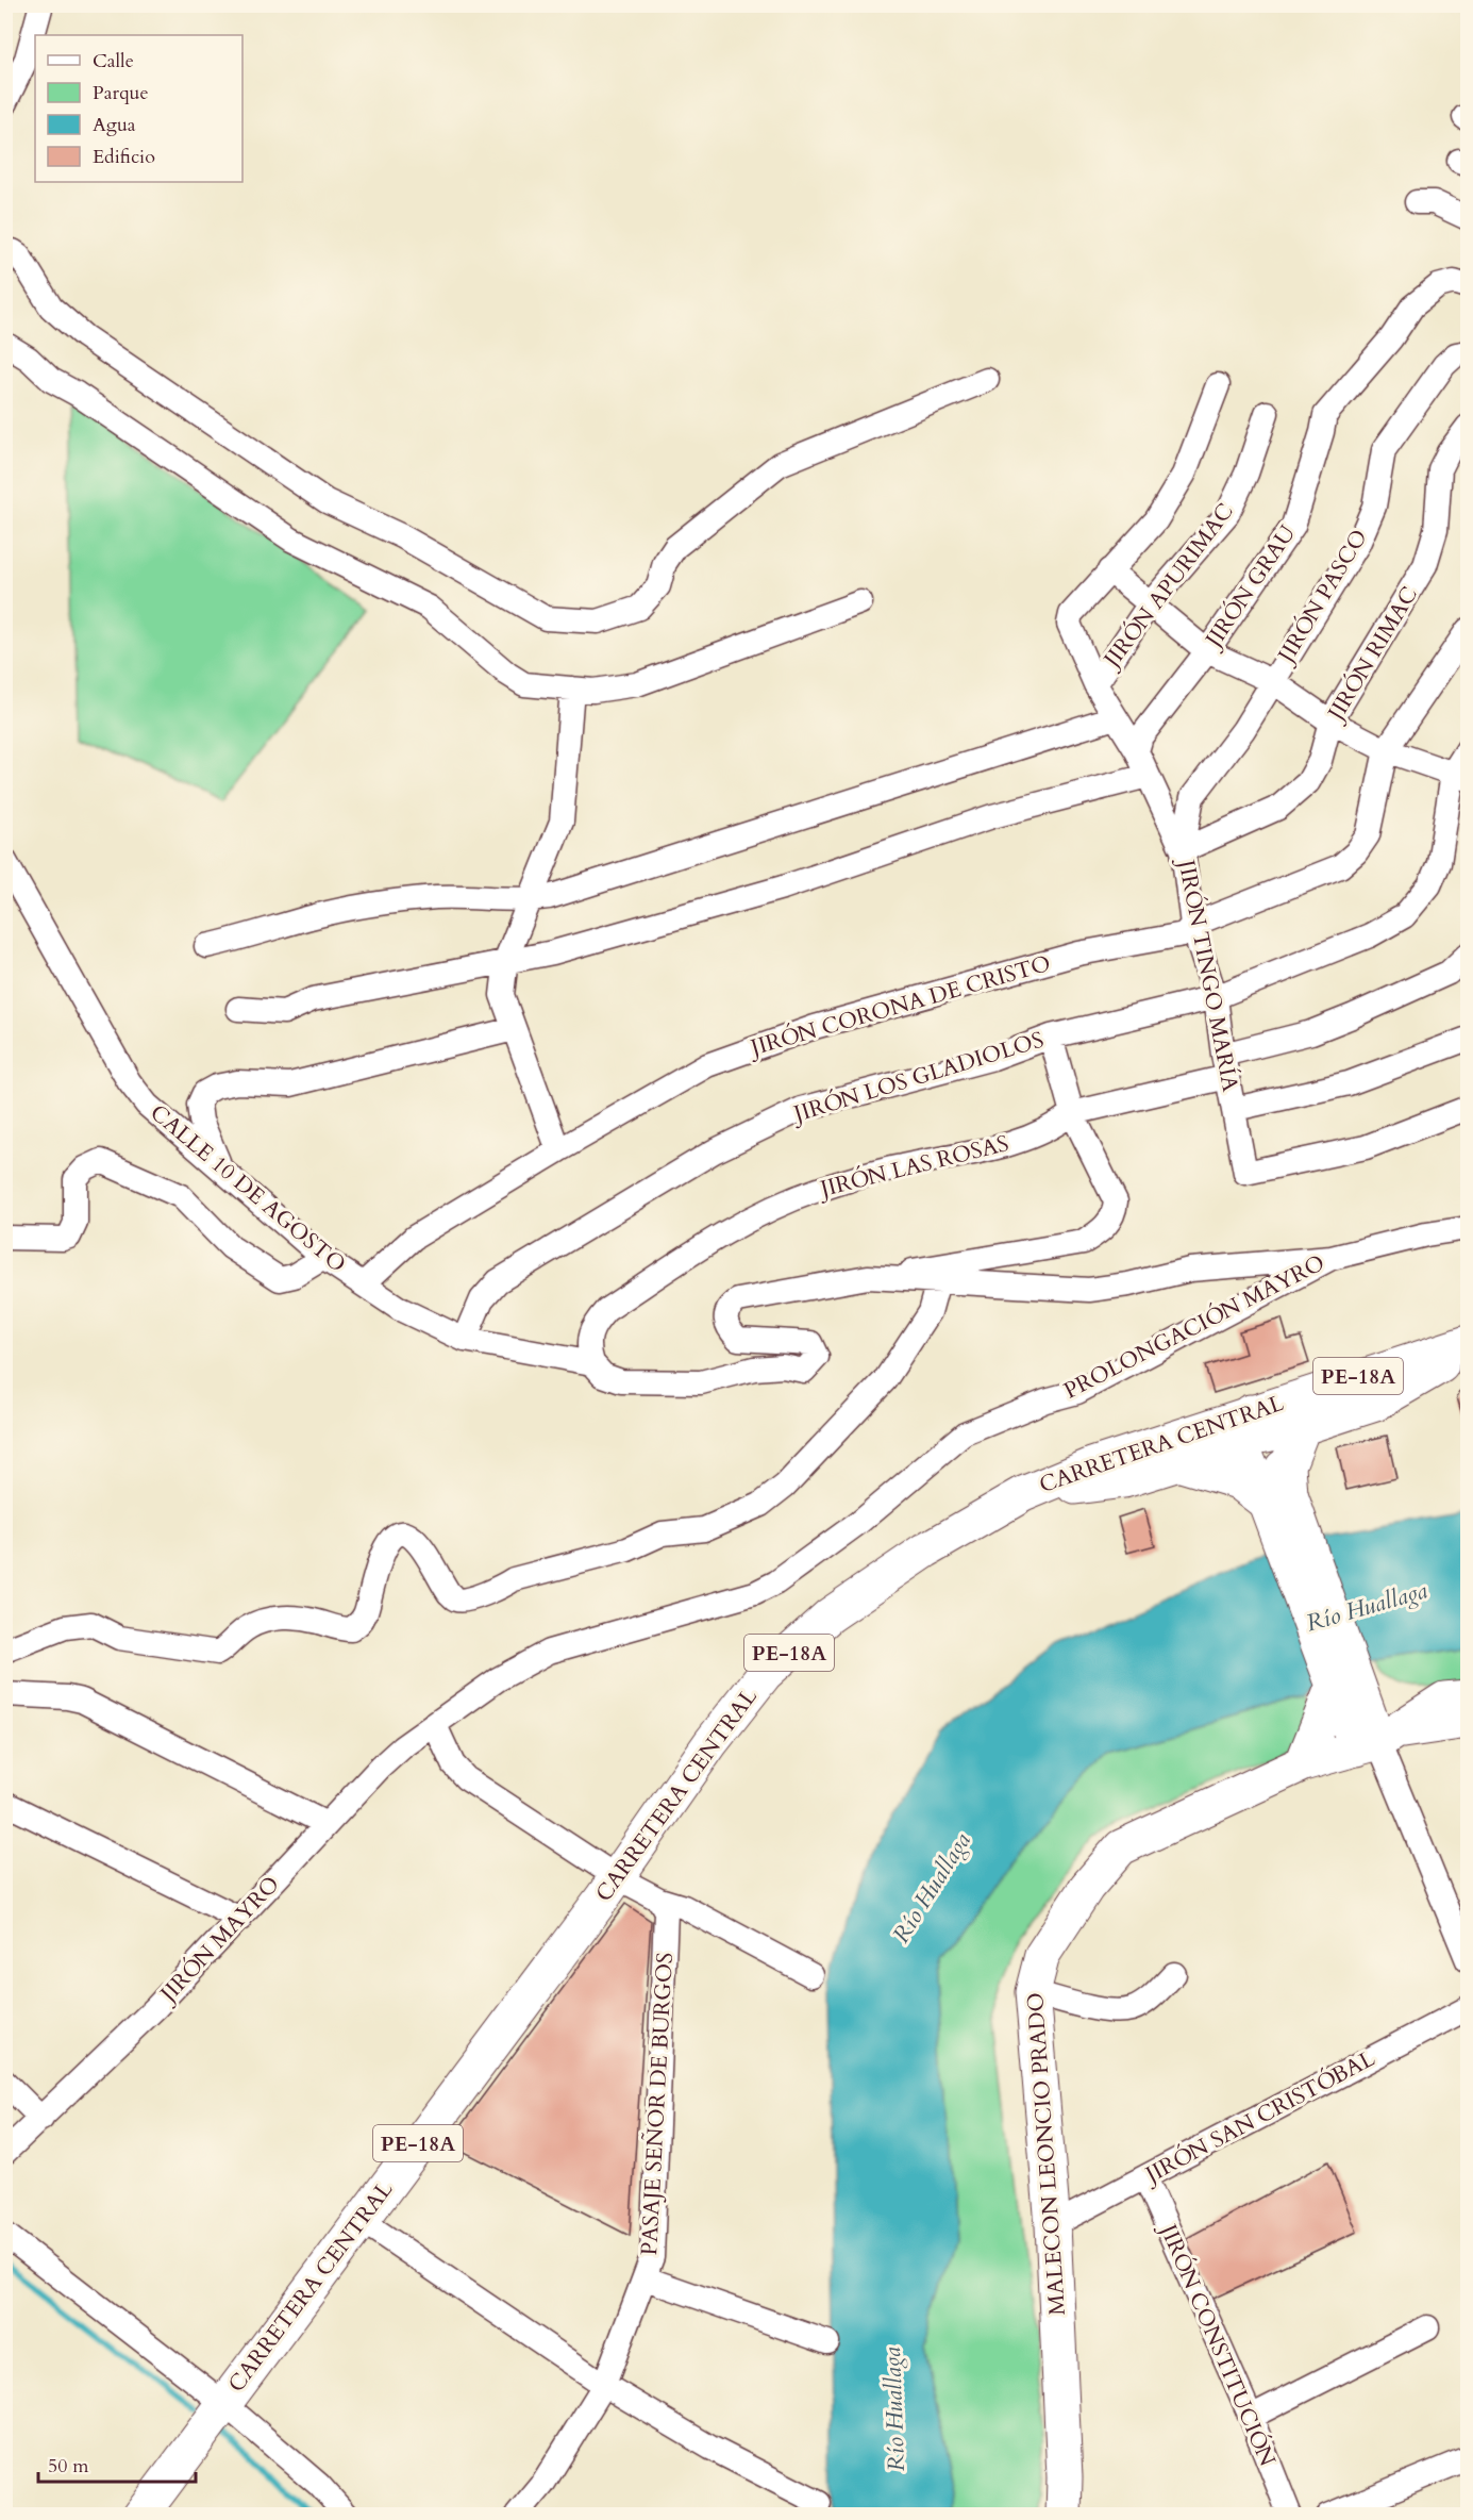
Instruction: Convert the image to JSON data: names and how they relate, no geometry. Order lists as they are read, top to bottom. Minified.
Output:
{"streets":{"main road":["PE-18A","CARRETERA CENTRAL","MALECON LEONCIO PRADO"],"street":["JIRÓN APURIMAC","JIRÓN GRAU","JIRÓN PASCO","JIRÓN RIMAC","JIRÓN TINGO MARÍA","JIRÓN CORONA DE CRISTO","JIRÓN LOS GLADIOLOS","JIRÓN LAS ROSAS","CALLE 10 DE AGOSTO","PROLONGACIÓN MAYRO","JIRÓN MAYRO","PASAJE SEÑOR DE BURGOS","JIRÓN SAN CRISTÓBAL","JIRÓN CONSTITUCIÓN"]},"crossings":[["JIRÓN APURIMAC","JIRÓN TINGO MARÍA"],["JIRÓN GRAU","JIRÓN TINGO MARÍA"],["JIRÓN PASCO","JIRÓN RIMAC"],["JIRÓN PASCO","JIRÓN TINGO MARÍA"],["JIRÓN RIMAC","JIRÓN TINGO MARÍA"],["JIRÓN TINGO MARÍA","JIRÓN CORONA DE CRISTO"],["JIRÓN TINGO MARÍA","JIRÓN LOS GLADIOLOS"],["JIRÓN TINGO MARÍA","JIRÓN LAS ROSAS"],["JIRÓN CORONA DE CRISTO","CALLE 10 DE AGOSTO"],["JIRÓN LOS GLADIOLOS","CALLE 10 DE AGOSTO"],["JIRÓN LAS ROSAS","CALLE 10 DE AGOSTO"],["CALLE 10 DE AGOSTO","PROLONGACIÓN MAYRO"],["PROLONGACIÓN MAYRO","JIRÓN MAYRO"],["PE-18A","CARRETERA CENTRAL"],["JIRÓN SAN CRISTÓBAL","MALECON LEONCIO PRADO"],["JIRÓN SAN CRISTÓBAL","JIRÓN CONSTITUCIÓN"]],"water":["Río Huallaga"],"legend":["Calle","Parque","Agua","Edificio"],"scale_bar":"50 m"}
